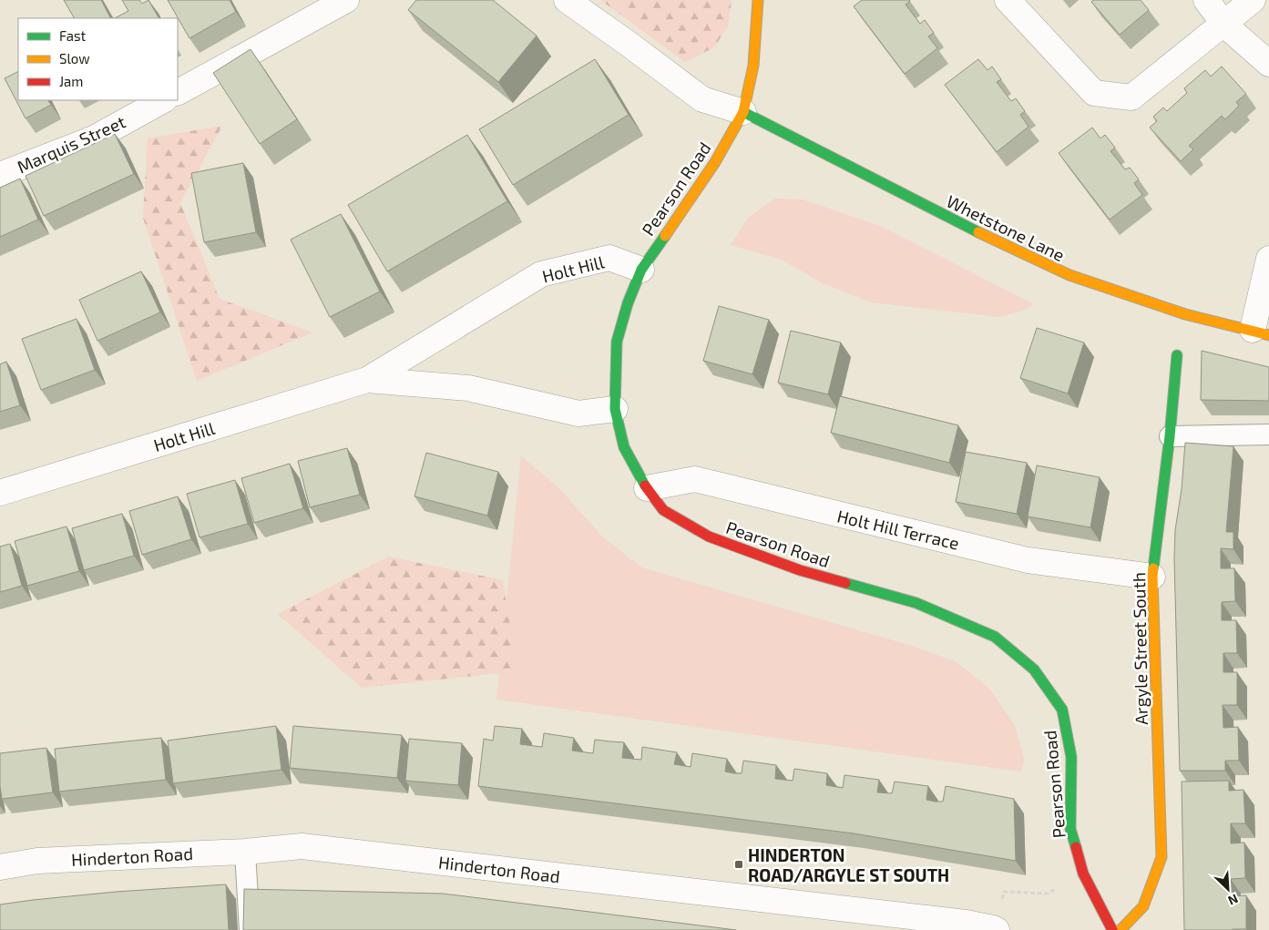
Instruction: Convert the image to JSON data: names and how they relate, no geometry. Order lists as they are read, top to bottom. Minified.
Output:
{"streets":{"main road":["Pearson Road","Whetstone Lane","Argyle Street South"],"street":["Marquis Street","Holt Hill","Holt Hill Terrace","Hinderton Road"]},"crossings":[["Pearson Road","Whetstone Lane"],["Pearson Road","Holt Hill"],["Pearson Road","Holt Hill Terrace"],["Holt Hill Terrace","Argyle Street South"]],"places":{"transit":["HINDERTON ROAD/ARGYLE ST SOUTH"]},"legend":["Fast","Slow","Jam"],"north":"bottom right"}
